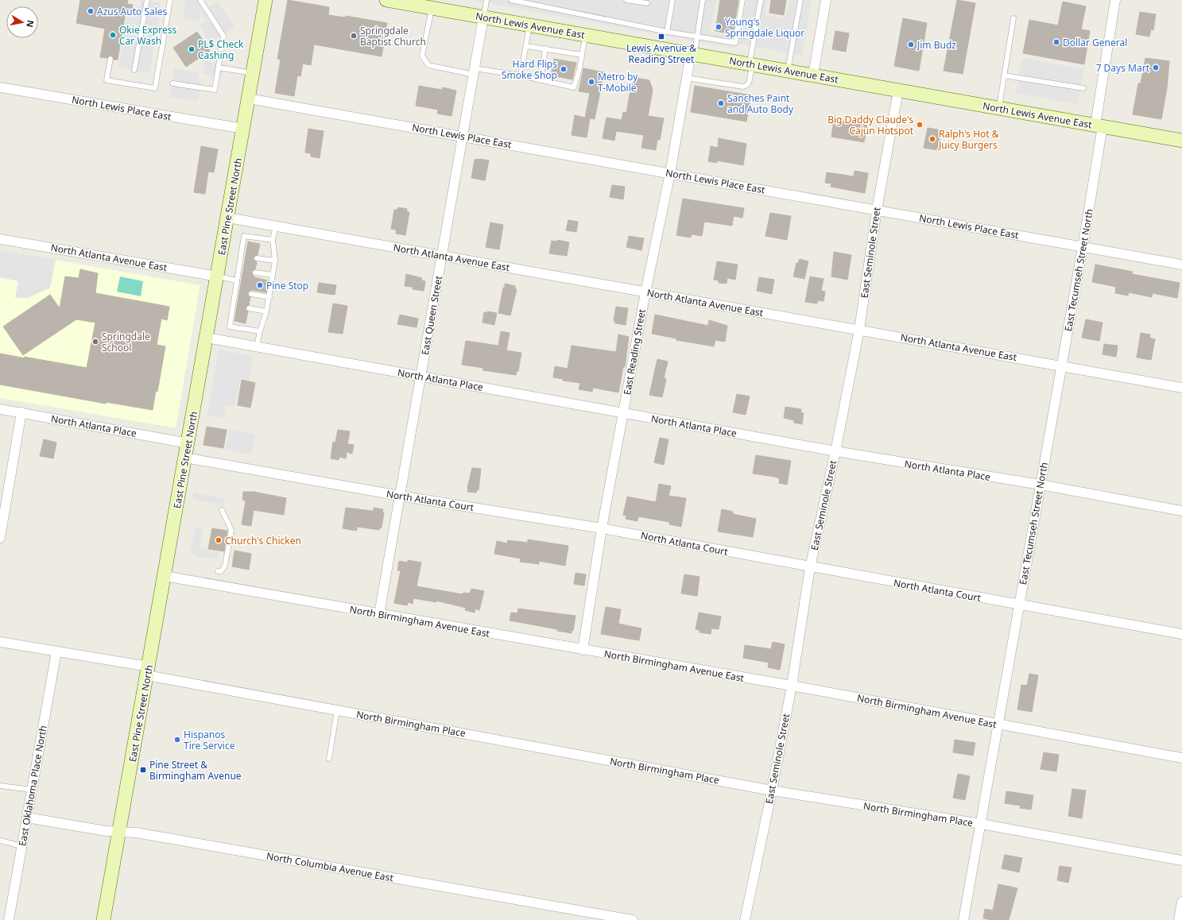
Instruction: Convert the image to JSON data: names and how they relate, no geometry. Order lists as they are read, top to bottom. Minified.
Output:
{"streets":{"main road":["North Lewis Avenue East","East Pine Street North"],"street":["North Lewis Place East","East Seminole Street","North Atlanta Avenue East","East Tecumseh Street North","East Queen Street","East Reading Street","North Atlanta Place","North Atlanta Court","North Birmingham Avenue East","North Birmingham Place","East Oklahoma Place North","North Columbia Avenue East"]},"crossings":[["North Lewis Avenue East","East Seminole Street"],["North Lewis Avenue East","East Tecumseh Street North"],["North Lewis Avenue East","East Queen Street"],["North Lewis Avenue East","East Reading Street"],["North Lewis Place East","East Pine Street North"],["North Lewis Place East","East Seminole Street"],["North Lewis Place East","East Tecumseh Street North"],["North Lewis Place East","East Queen Street"],["North Lewis Place East","East Reading Street"],["East Pine Street North","North Atlanta Avenue East"],["East Pine Street North","North Atlanta Place"],["East Pine Street North","North Atlanta Court"],["East Pine Street North","North Birmingham Avenue East"],["East Pine Street North","North Birmingham Place"],["East Pine Street North","North Columbia Avenue East"],["East Seminole Street","North Atlanta Avenue East"],["East Seminole Street","North Atlanta Place"],["East Seminole Street","North Atlanta Court"],["East Seminole Street","North Birmingham Avenue East"],["East Seminole Street","North Birmingham Place"],["North Atlanta Avenue East","East Tecumseh Street North"],["North Atlanta Avenue East","East Queen Street"],["North Atlanta Avenue East","East Reading Street"],["East Tecumseh Street North","North Atlanta Place"],["East Tecumseh Street North","North Atlanta Court"],["East Tecumseh Street North","North Birmingham Avenue East"],["East Tecumseh Street North","North Birmingham Place"],["East Queen Street","North Atlanta Place"],["East Queen Street","North Atlanta Court"],["East Queen Street","North Birmingham Avenue East"],["East Reading Street","North Atlanta Place"],["East Reading Street","North Atlanta Court"],["East Reading Street","North Birmingham Avenue East"],["North Birmingham Place","East Oklahoma Place North"],["East Oklahoma Place North","North Columbia Avenue East"]],"places":{"other":["Azus Auto Sales","Young's Springdale Liquor","Okie Express Car Wash","Springdale Baptist Church","Dollar General","Jim Budz","PL$ Check Cashing","7 Days Mart","Hard Flips Smoke Shop","Metro by T-Mobile","Sanches Paint and Auto Body","Big Daddy Claude's Cajun Hotspot","Ralph's Hot & Juicy Burgers","Pine Stop","Springdale School","Church's Chicken","Hispanos Tire Service"],"transit":["Lewis Avenue & Reading Street","Pine Street & Birmingham Avenue"]},"north":"right"}
